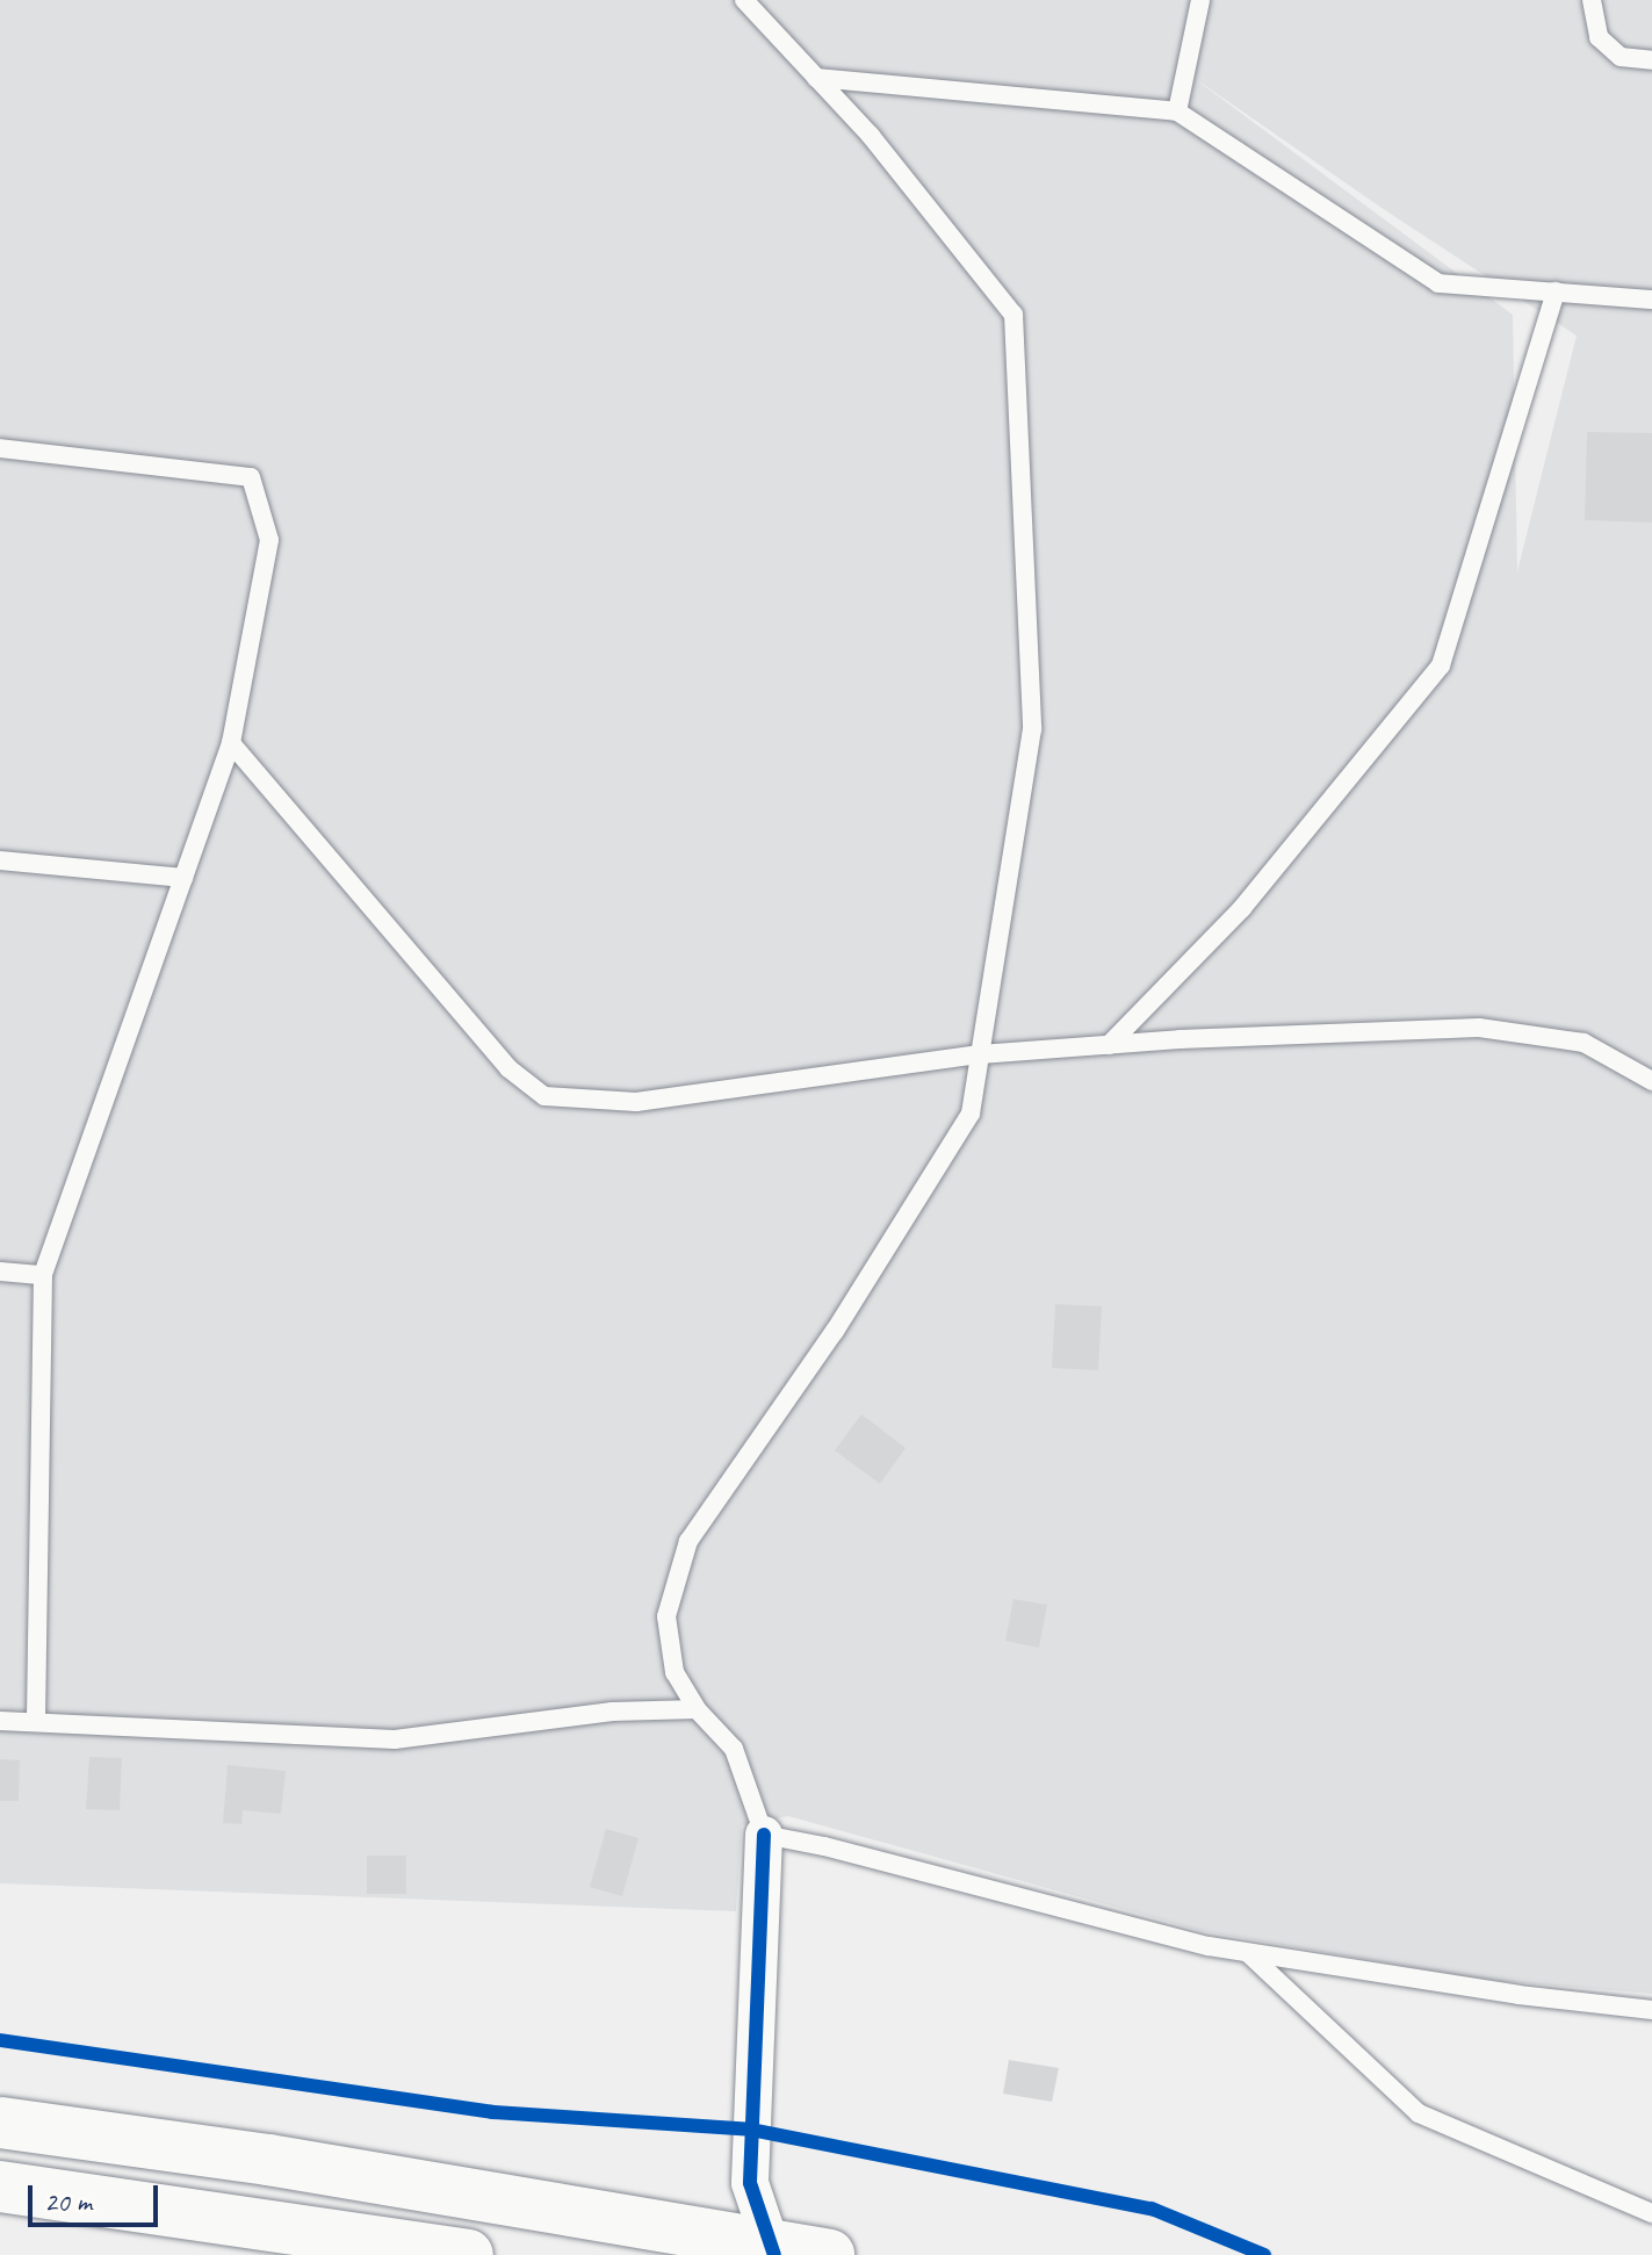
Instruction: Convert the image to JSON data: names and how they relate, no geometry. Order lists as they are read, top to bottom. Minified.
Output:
{"scale_bar":"20 m"}
